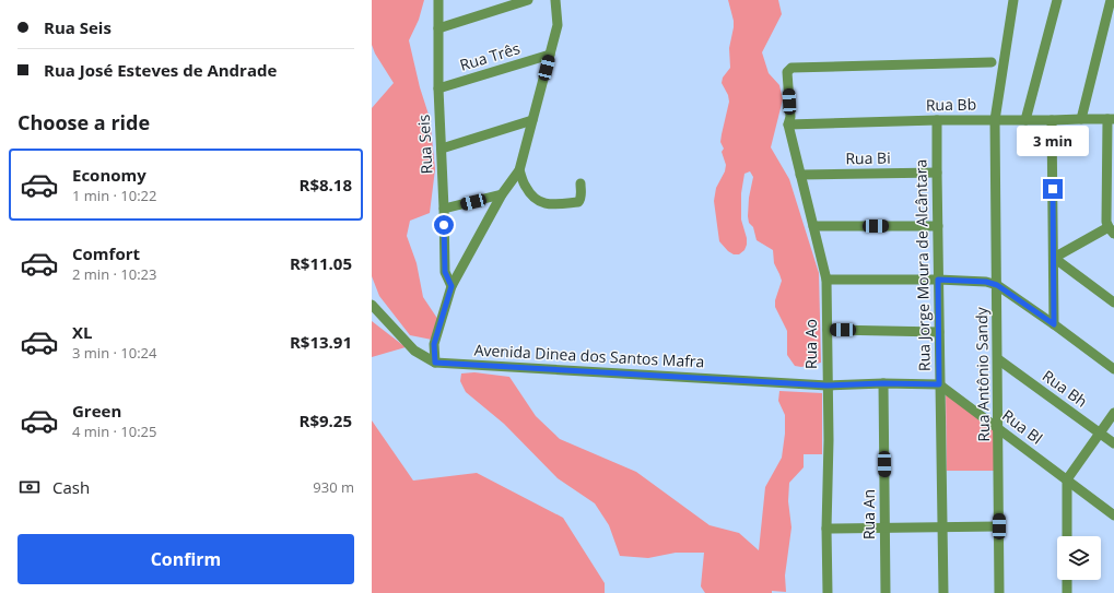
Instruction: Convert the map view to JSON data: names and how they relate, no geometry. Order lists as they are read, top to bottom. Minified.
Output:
{"streets":{"street":["Rua Três","Rua Bb","Rua Seis","Rua Bi","Rua Jorge Moura de Alcântara","Rua Ao","Avenida Dinea dos Santos Mafra","Rua Antônio Sandy","Rua Bh","Rua Bl","Rua An"]},"crossings":[["Rua Três","Rua Seis"],["Rua Bb","Rua Jorge Moura de Alcântara"],["Rua Bb","Rua Ao"],["Rua Bb","Rua Antônio Sandy"],["Rua Bi","Rua Jorge Moura de Alcântara"],["Rua Bi","Rua Ao"],["Rua Jorge Moura de Alcântara","Rua Bl"],["Rua Ao","Avenida Dinea dos Santos Mafra"],["Rua Antônio Sandy","Rua Bh"],["Rua Antônio Sandy","Rua Bl"]],"page":{"banner":["Rua Seis","Rua José Esteves de Andrade"],"heading":"Choose a ride","bubble":"3 min","list":[{"name":"Economy","note":"1 min · 10:22","value":"R$8.18"},{"name":"Comfort","note":"2 min · 10:23","value":"R$11.05"},{"name":"XL","note":"3 min · 10:24","value":"R$13.91"},{"name":"Green","note":"4 min · 10:25","value":"R$9.25"}],"pay":["Cash","930 m"],"buttons":"Confirm"}}
